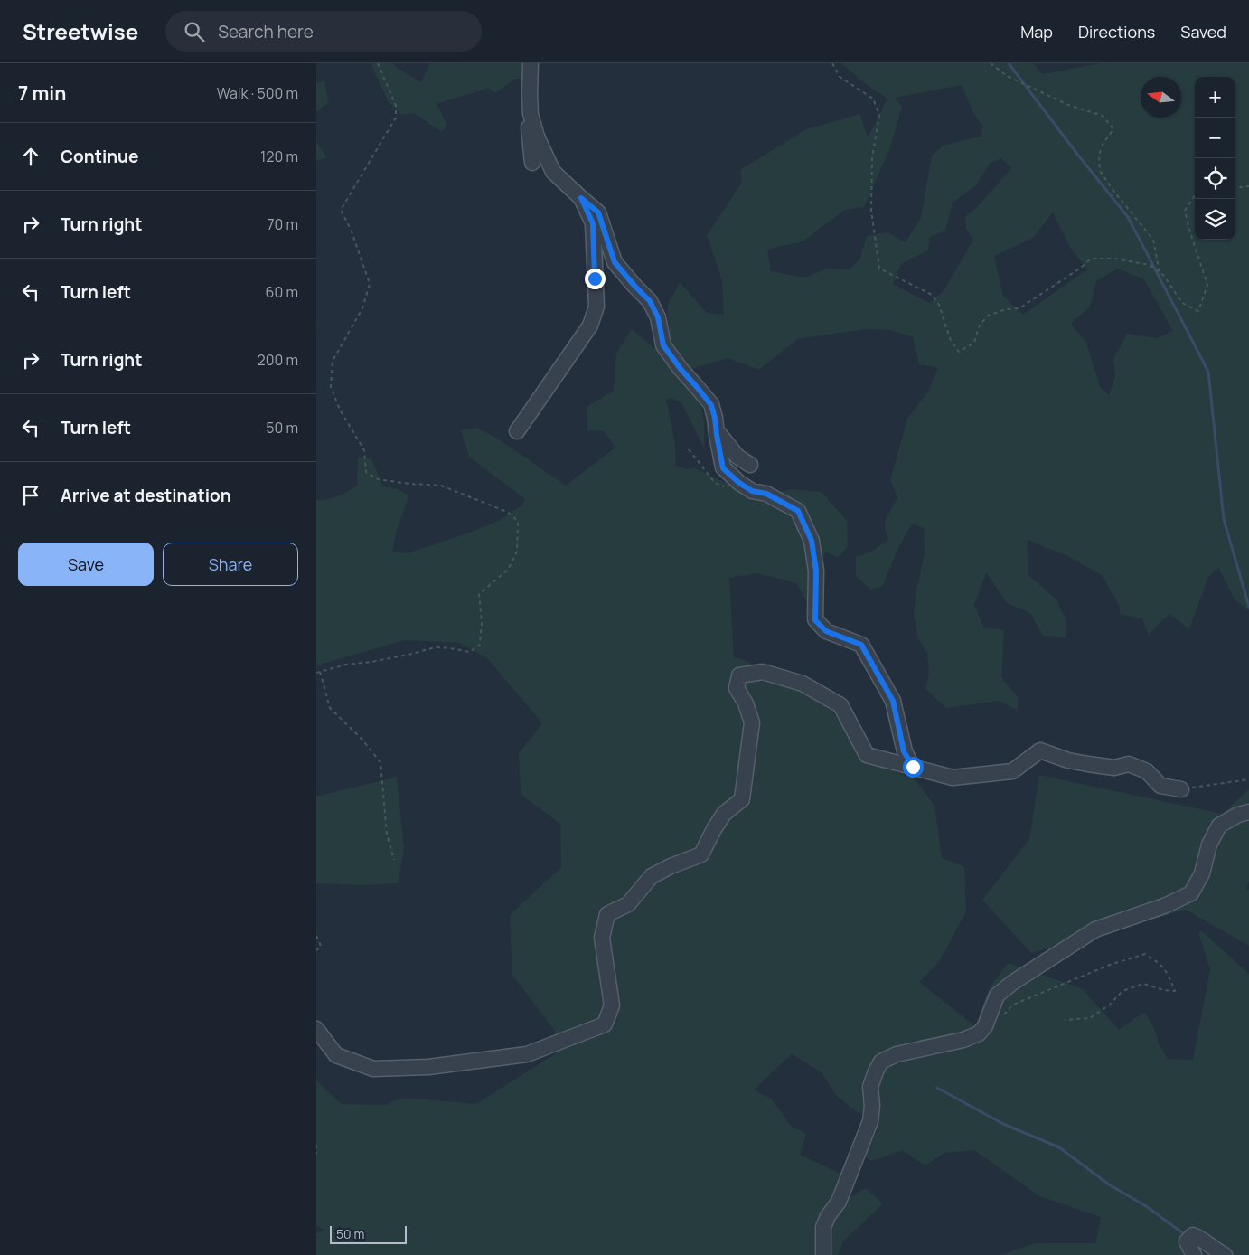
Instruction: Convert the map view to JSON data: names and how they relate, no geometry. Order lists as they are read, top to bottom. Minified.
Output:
{"scale_bar":"50 m","north":"left","page":{"header":"Streetwise","search":"Search here","nav":["Map","Directions","Saved"],"heading":["7 min","Walk · 500 m"],"map_buttons":["+","−"],"list":[["Continue","120 m"],["Turn right","70 m"],["Turn left","60 m"],["Turn right","200 m"],["Turn left","50 m"],"Arrive at destination"],"buttons":["Save","Share"],"scale":"50 m"}}
